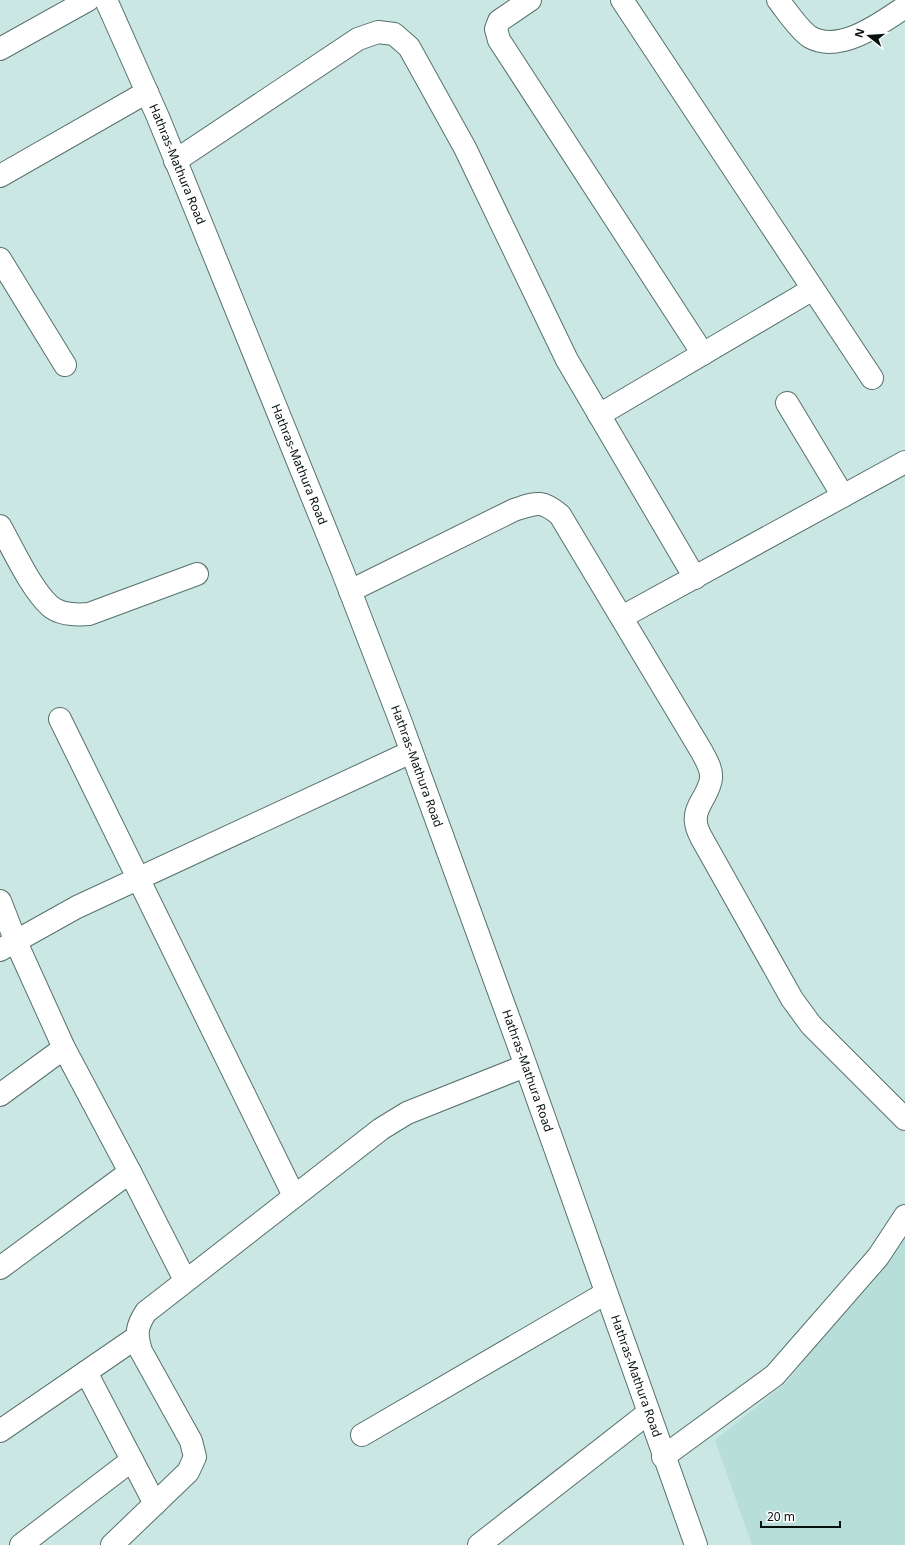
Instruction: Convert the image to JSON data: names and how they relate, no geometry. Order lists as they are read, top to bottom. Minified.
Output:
{"streets":{"main road":["Hathras-Mathura Road"]},"scale_bar":"20 m","north":"left"}
